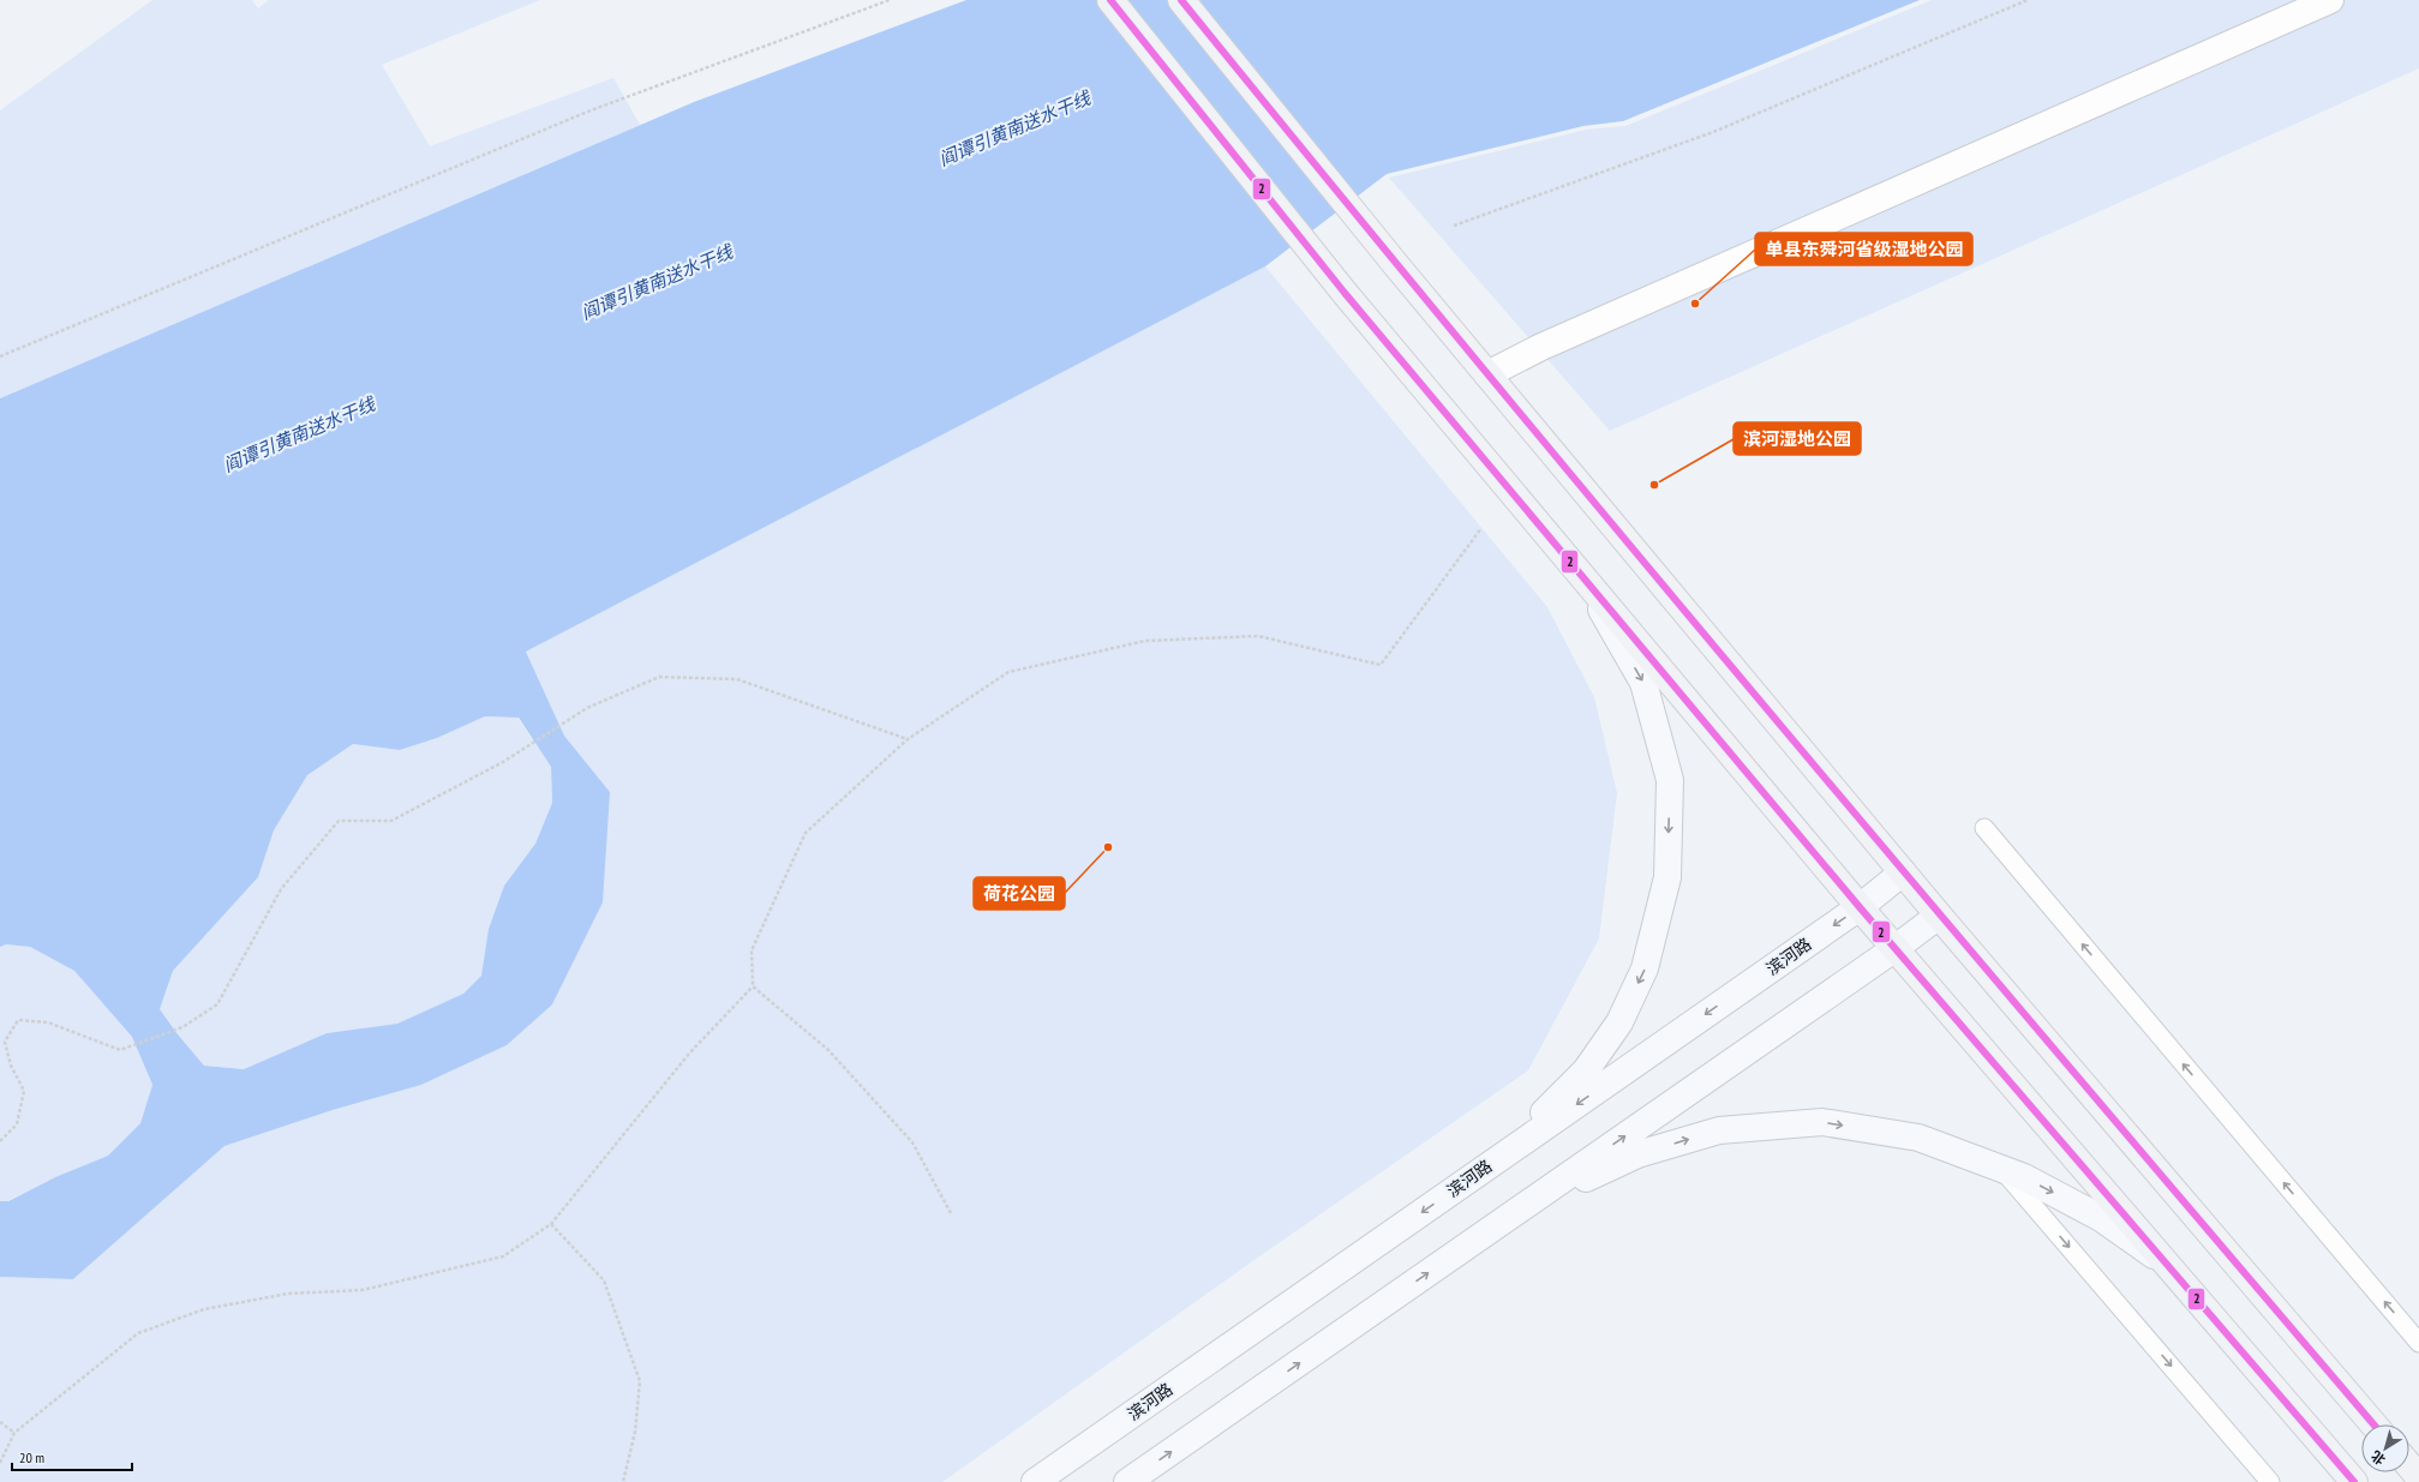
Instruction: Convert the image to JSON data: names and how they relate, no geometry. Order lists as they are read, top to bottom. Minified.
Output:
{"streets":{"main road":["滨河路"]},"water":["阎谭引黄南送水干线"],"places":["单县东舜河省级湿地公园","滨河湿地公园","荷花公园"],"lines":["transit line 2"],"scale_bar":"20 m","north":"bottom left"}
